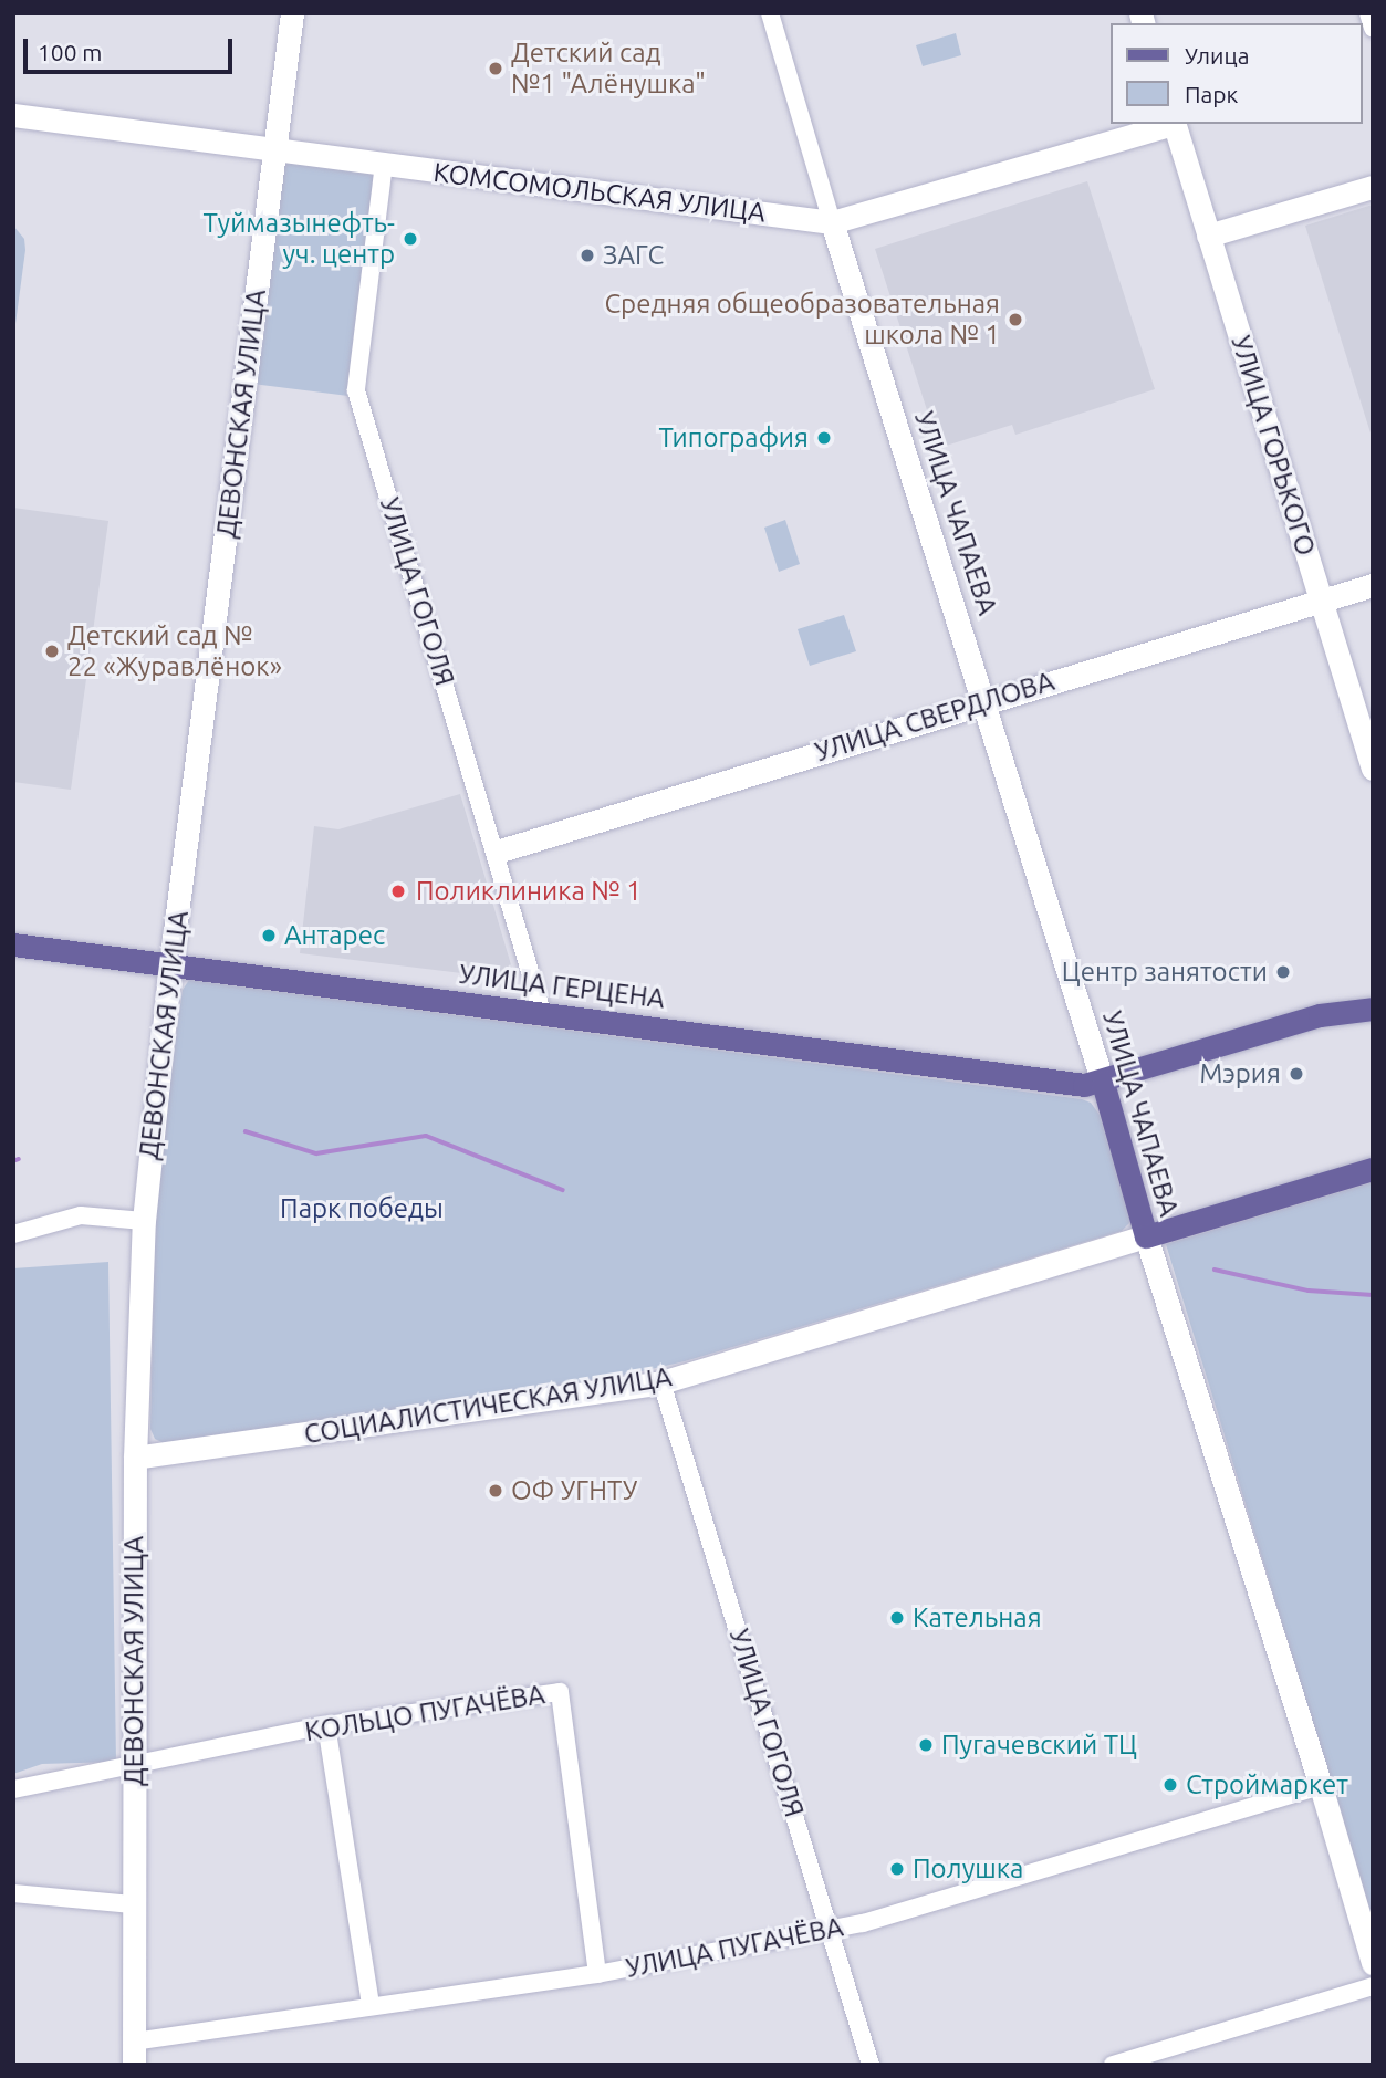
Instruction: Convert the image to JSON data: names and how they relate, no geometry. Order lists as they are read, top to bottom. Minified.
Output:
{"streets":{"main road":["УЛИЦА ЧАПАЕВА","УЛИЦА ГЕРЦЕНА"],"street":["КОМСОМОЛЬСКАЯ УЛИЦА","ДЕВОНСКАЯ УЛИЦА","УЛИЦА ГОРЬКОГО","УЛИЦА ГОГОЛЯ","УЛИЦА СВЕРДЛОВА","СОЦИАЛИСТИЧЕСКАЯ УЛИЦА","КОЛЬЦО ПУГАЧЁВА","УЛИЦА ПУГАЧЁВА"]},"crossings":[["КОМСОМОЛЬСКАЯ УЛИЦА","ДЕВОНСКАЯ УЛИЦА"],["КОМСОМОЛЬСКАЯ УЛИЦА","УЛИЦА ЧАПАЕВА"],["КОМСОМОЛЬСКАЯ УЛИЦА","УЛИЦА ГОГОЛЯ"],["ДЕВОНСКАЯ УЛИЦА","УЛИЦА ГЕРЦЕНА"],["ДЕВОНСКАЯ УЛИЦА","СОЦИАЛИСТИЧЕСКАЯ УЛИЦА"],["ДЕВОНСКАЯ УЛИЦА","КОЛЬЦО ПУГАЧЁВА"],["ДЕВОНСКАЯ УЛИЦА","УЛИЦА ПУГАЧЁВА"],["УЛИЦА ГОРЬКОГО","УЛИЦА СВЕРДЛОВА"],["УЛИЦА ЧАПАЕВА","УЛИЦА СВЕРДЛОВА"],["УЛИЦА ЧАПАЕВА","УЛИЦА ГЕРЦЕНА"],["УЛИЦА ЧАПАЕВА","СОЦИАЛИСТИЧЕСКАЯ УЛИЦА"],["УЛИЦА ЧАПАЕВА","УЛИЦА ПУГАЧЁВА"],["УЛИЦА ГОГОЛЯ","УЛИЦА СВЕРДЛОВА"],["УЛИЦА ГОГОЛЯ","УЛИЦА ГЕРЦЕНА"],["УЛИЦА ГОГОЛЯ","СОЦИАЛИСТИЧЕСКАЯ УЛИЦА"],["УЛИЦА ГОГОЛЯ","УЛИЦА ПУГАЧЁВА"],["КОЛЬЦО ПУГАЧЁВА","УЛИЦА ПУГАЧЁВА"]],"parks":["Парк победы"],"places":["Детский сад №1 \"Алёнушка\"","Туймазынефть- уч. центр","ЗАГС","Средняя общеобразовательная школа № 1","Типография","Детский сад № 22 «Журавлёнок»","Поликлиника № 1","Антарес","Центр занятости","Мэрия","ОФ УГНТУ","Кательная","Пугачевский ТЦ","Строймаркет","Полушка"],"legend":["Улица","Парк"],"scale_bar":"100 m"}
